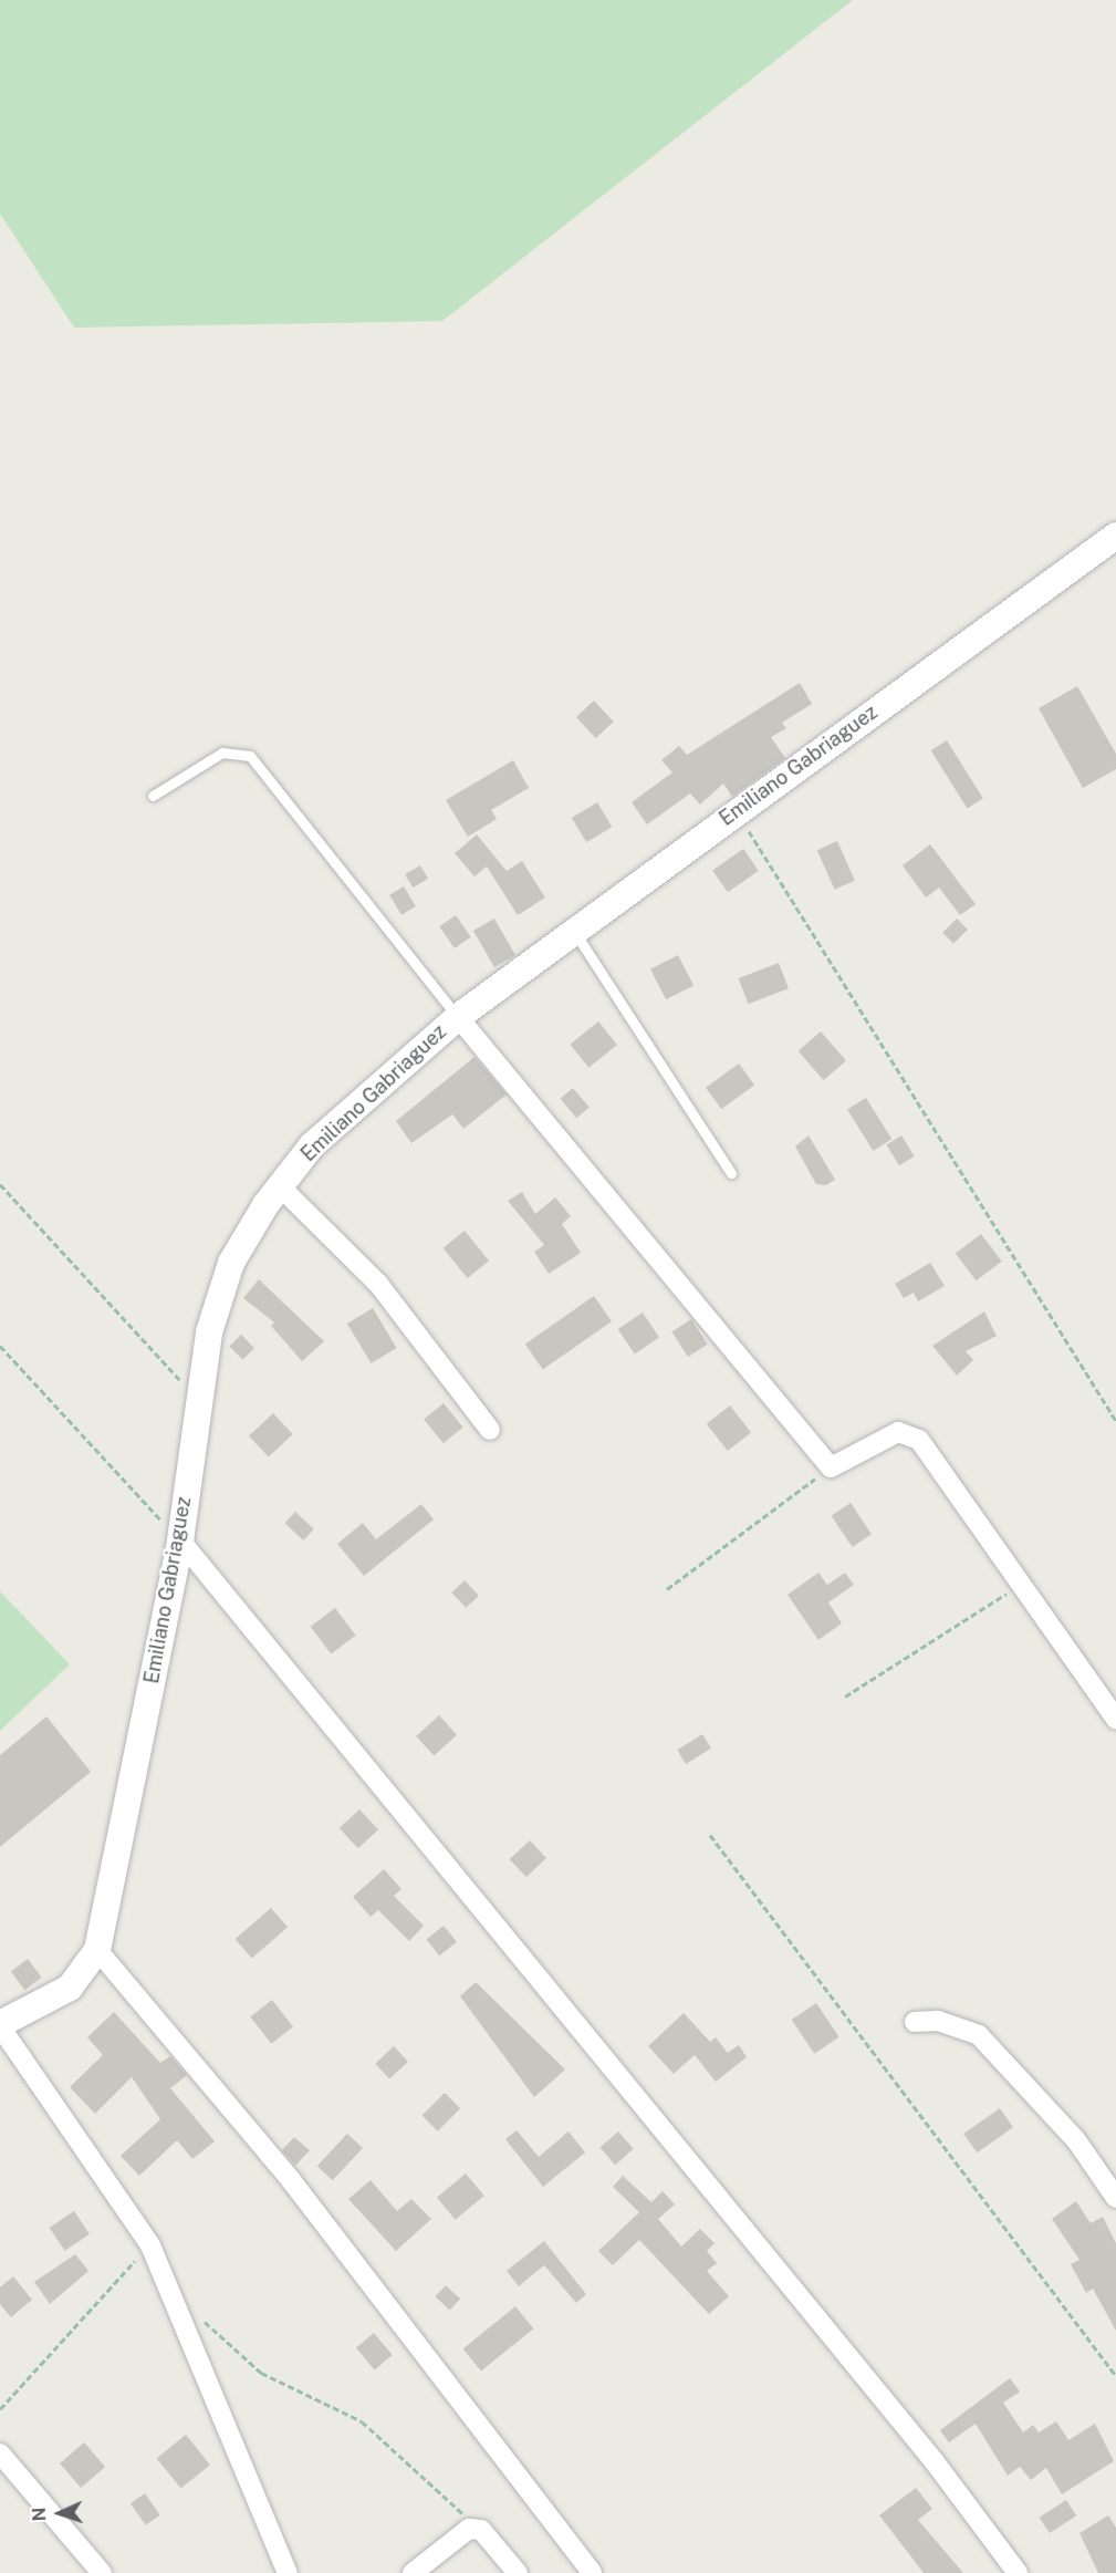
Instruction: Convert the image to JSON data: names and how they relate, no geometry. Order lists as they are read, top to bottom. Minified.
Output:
{"streets":{"main road":["Emiliano Gabriaguez"]},"north":"left"}
